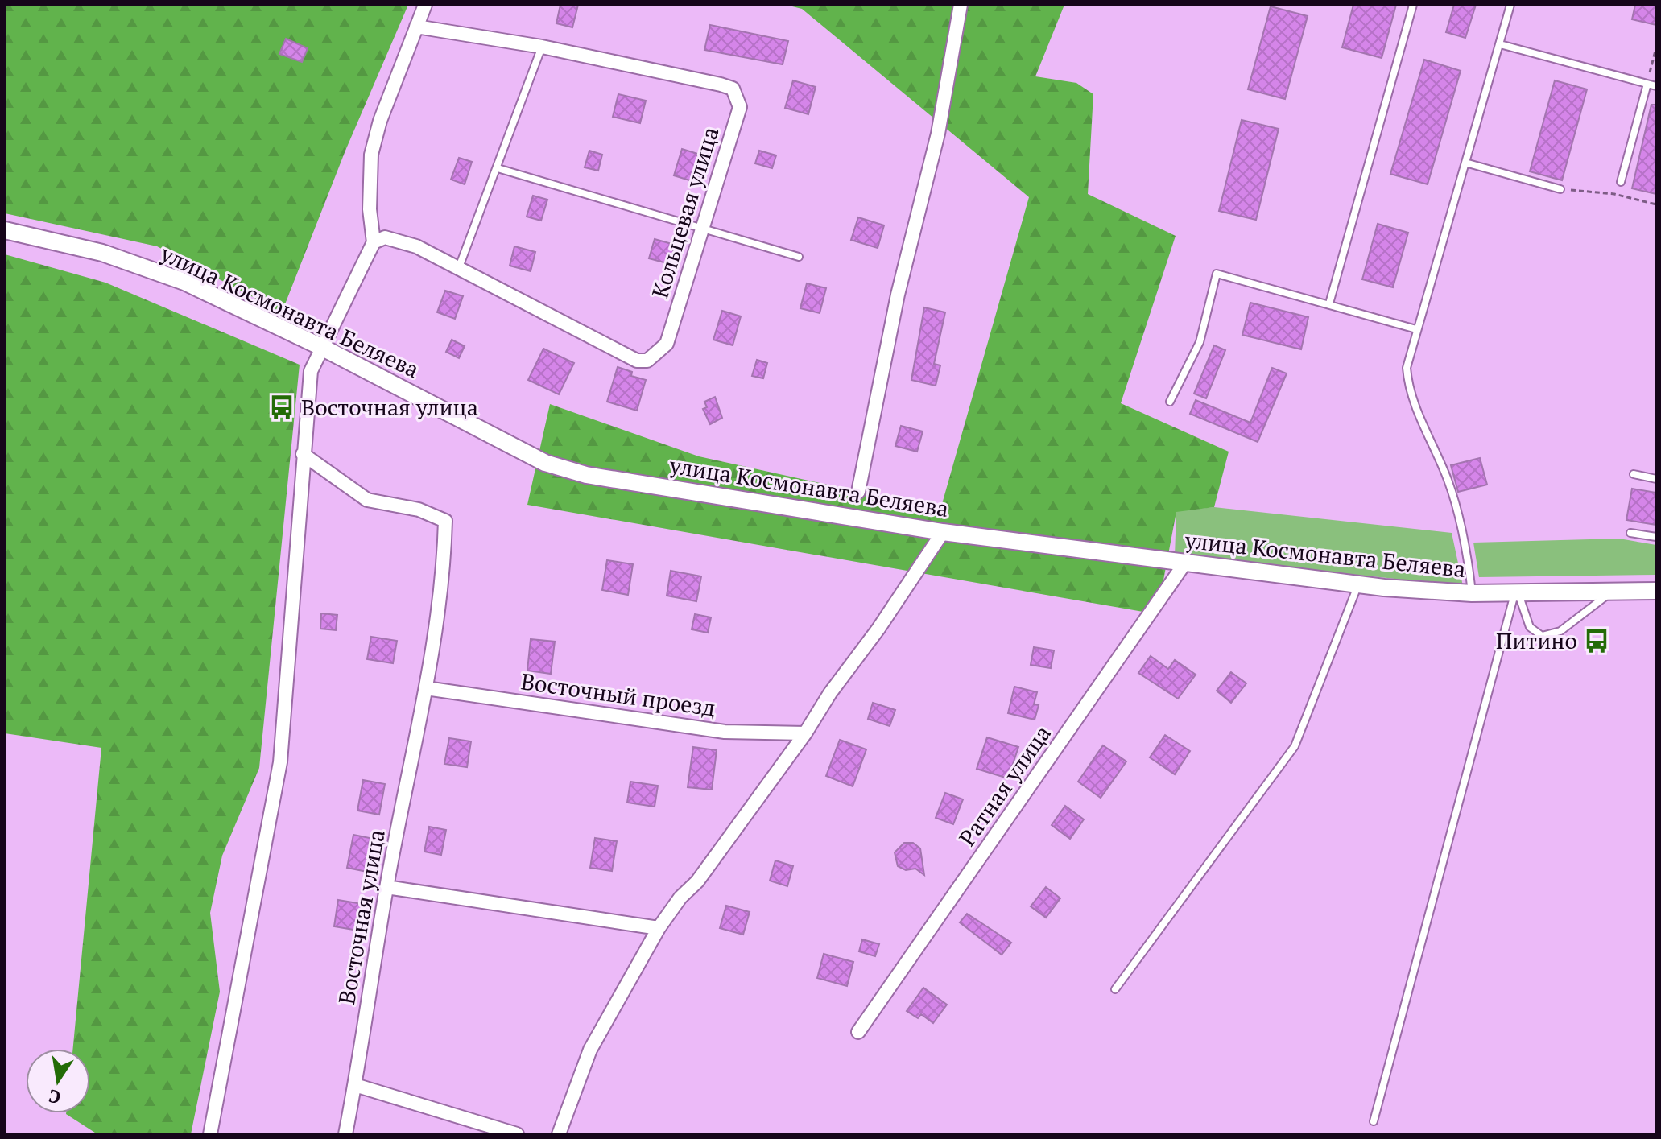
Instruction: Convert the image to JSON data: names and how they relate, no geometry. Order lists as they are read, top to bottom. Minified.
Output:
{"streets":{"street":["Кольцевая улица","улица Космонавта Беляева","Восточный проезд","Ратная улица","Восточная улица"]},"crossings":[["улица Космонавта Беляева","Ратная улица"],["Восточный проезд","Восточная улица"]],"places":{"bus stop":["Восточная улица","Питино"]},"north":"bottom"}
